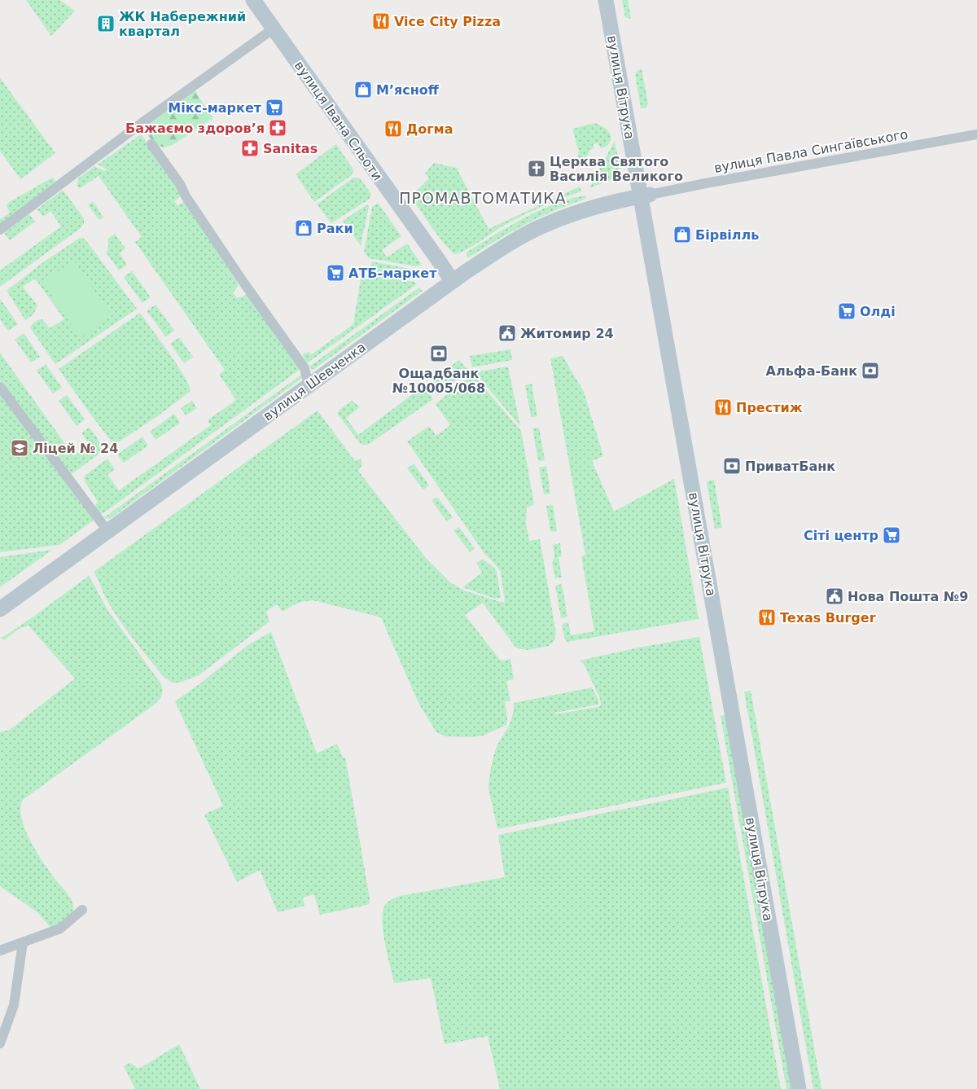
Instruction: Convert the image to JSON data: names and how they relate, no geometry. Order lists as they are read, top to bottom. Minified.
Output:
{"streets":{"main road":["вулиця Вітрука","вулиця Івана Сльоти","вулиця Шевченка"],"street":["вулиця Павла Сингаївського"]},"crossings":[["вулиця Вітрука","вулиця Павла Сингаївського"],["вулиця Вітрука","вулиця Шевченка"],["вулиця Івана Сльоти","вулиця Шевченка"],["вулиця Павла Сингаївського","вулиця Шевченка"]],"districts":["ПРОМАВТОМАТИКА"],"places":{"restaurant":["Vice City Pizza","Догма","Престиж","Texas Burger"],"building":["ЖК Набережний квартал"],"shop":["М’ясноff","Раки","Бірвілль"],"supermarket":["Мікс-маркет","АТБ-маркет","Олді","Сіті центр"],"pharmacy":["Бажаємо здоров’я","Sanitas"],"church":["Церква Святого Василія Великого"],"public building":["Житомир 24","Нова Пошта №9"],"bank":["Ощадбанк №10005/068","Альфа-Банк","ПриватБанк"],"school or university":["Ліцей № 24"]}}
